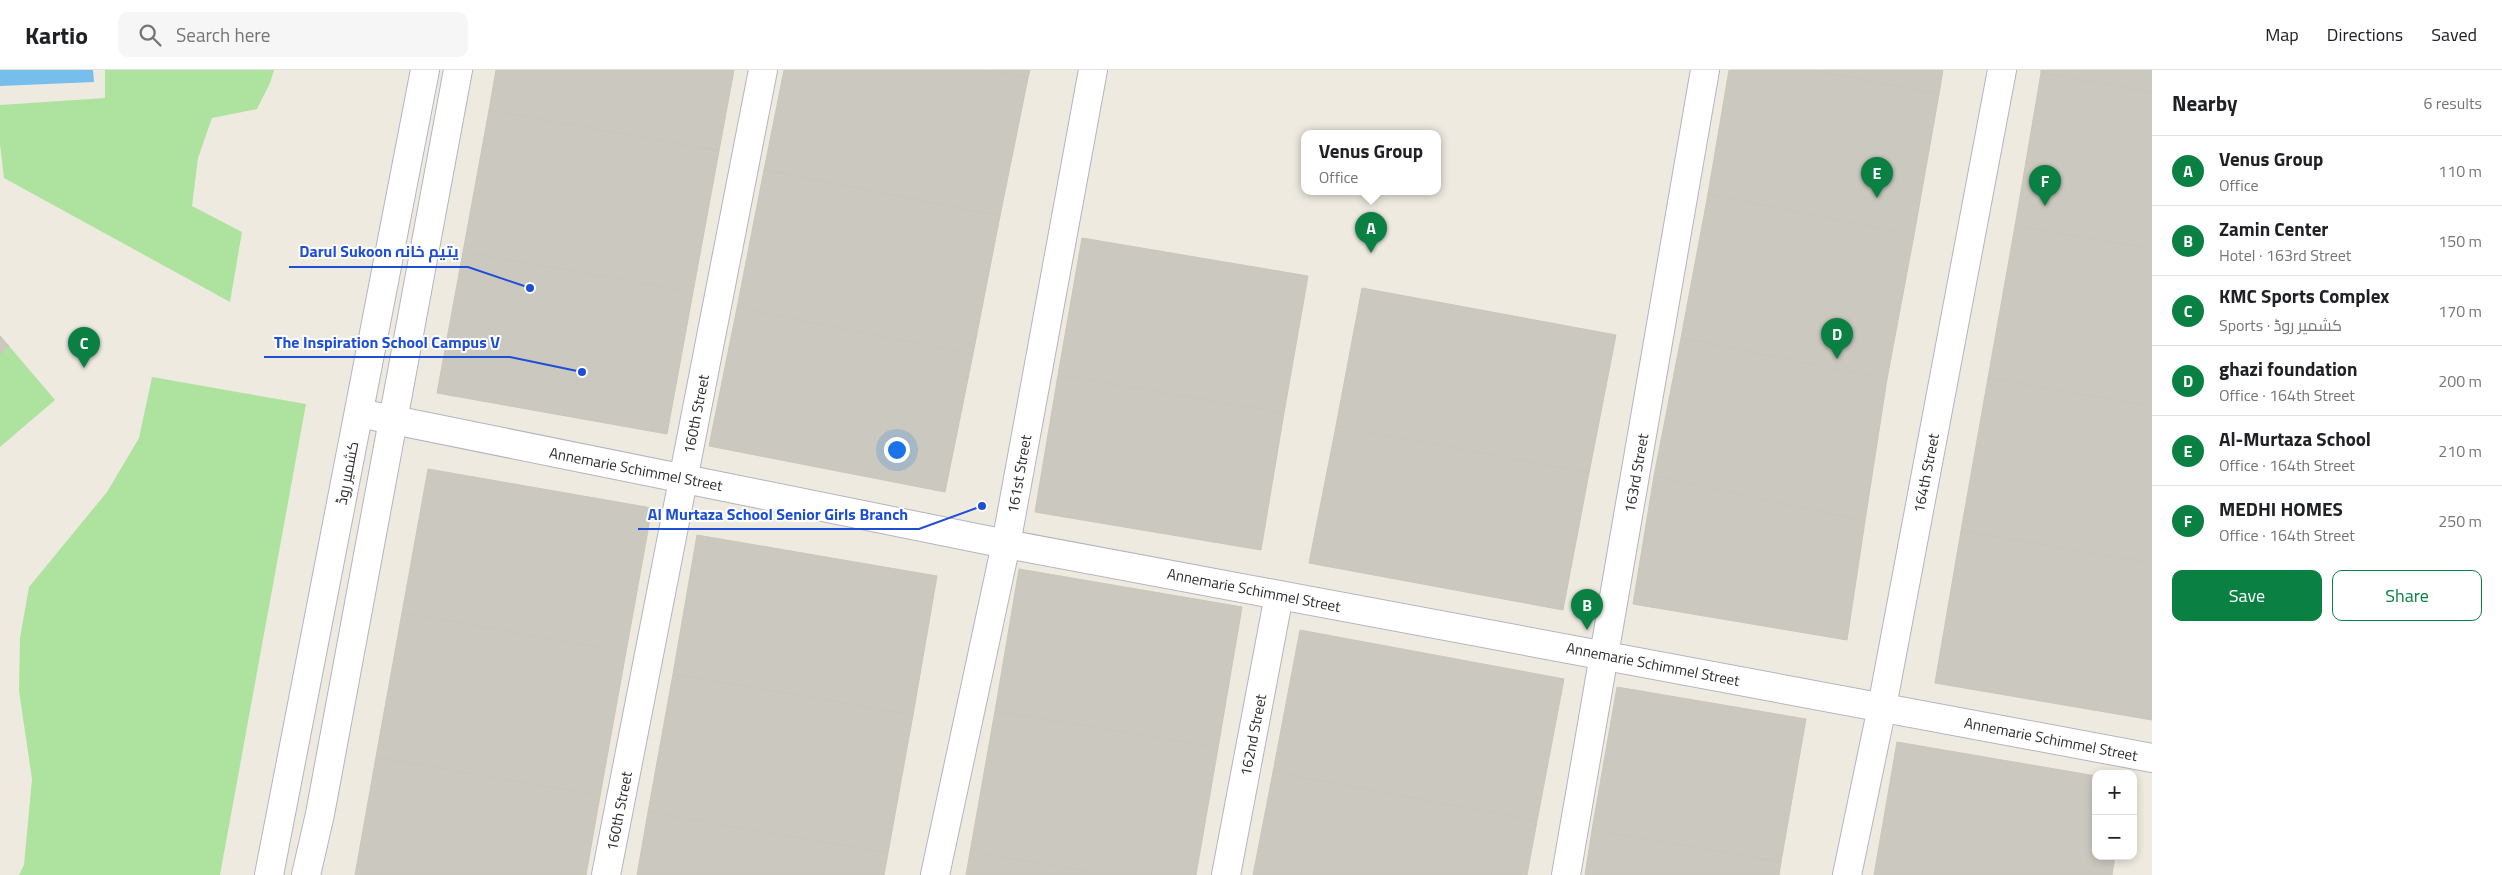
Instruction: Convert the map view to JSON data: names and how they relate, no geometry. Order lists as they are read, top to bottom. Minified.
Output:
{"streets":{"street":["160th Street","Annemarie Schimmel Street","کشمیر روڈ","163rd Street","164th Street","161st Street","162nd Street"]},"crossings":[["160th Street","Annemarie Schimmel Street"],["Annemarie Schimmel Street","کشمیر روڈ"],["Annemarie Schimmel Street","163rd Street"],["Annemarie Schimmel Street","164th Street"],["Annemarie Schimmel Street","161st Street"],["Annemarie Schimmel Street","162nd Street"]],"places":["Darul Sukoon یتیم خانہ","The Inspiration School Campus V","Al Murtaza School Senior Girls Branch"],"page":{"header":"Kartio","search":"Search here","nav":["Map","Directions","Saved"],"heading":["Nearby","6 results"],"popup":["Venus Group","Office"],"list":[{"mark":"A","name":"Venus Group","note":"Office","value":"110 m"},{"mark":"B","name":"Zamin Center","note":"Hotel · 163rd Street","value":"150 m"},{"mark":"C","name":"KMC Sports Complex","note":"Sports · کشمیر روڈ","value":"170 m"},{"mark":"D","name":"ghazi foundation","note":"Office · 164th Street","value":"200 m"},{"mark":"E","name":"Al-Murtaza School","note":"Office · 164th Street","value":"210 m"},{"mark":"F","name":"MEDHI HOMES","note":"Office · 164th Street","value":"250 m"}],"pins":["E","F","A","D","C","B"],"buttons":["Save","Share"],"map_buttons":["+","−"]}}
